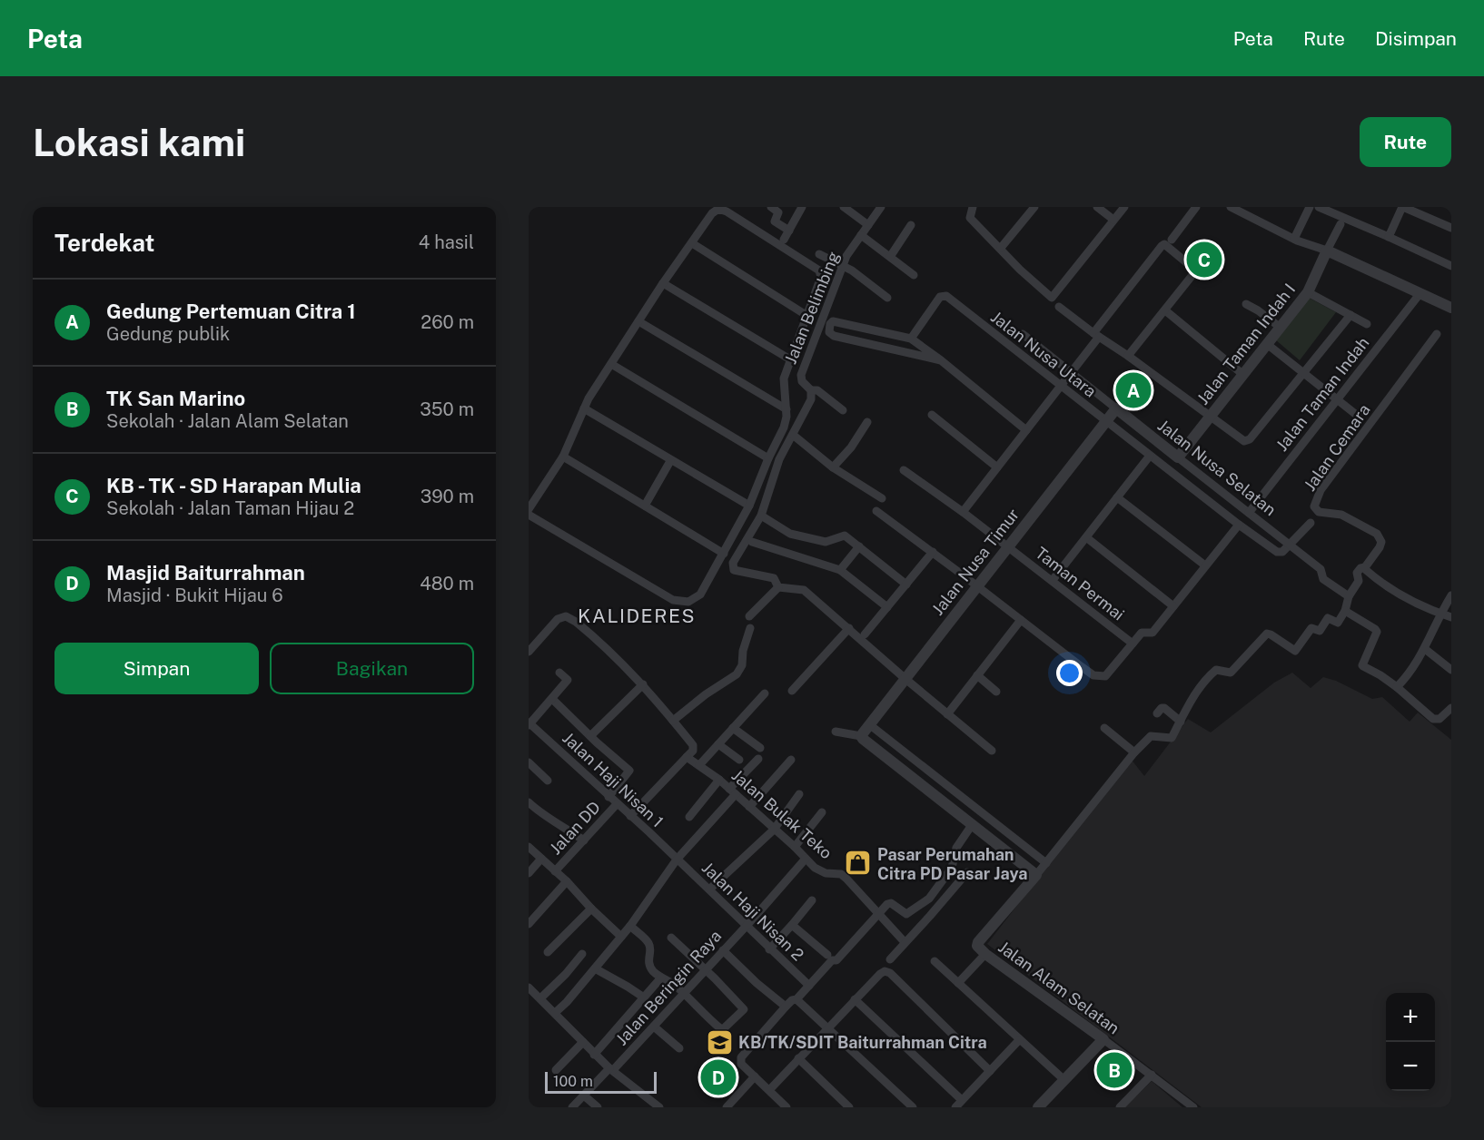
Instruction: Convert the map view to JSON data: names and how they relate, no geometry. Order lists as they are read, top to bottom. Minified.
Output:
{"streets":{"street":["Jalan Belimbing","Jalan Taman Indah I","Jalan Nusa Utara","Jalan Taman Indah","Jalan Cemara","Jalan Nusa Selatan","Jalan Nusa Timur","Taman Permai","Jalan Haji Nisan 1","Jalan Bulak Teko","Jalan DD","Jalan Haji Nisan 2","Jalan Beringin Raya","Jalan Alam Selatan"]},"crossings":[["Jalan Taman Indah I","Jalan Nusa Selatan"],["Jalan Nusa Utara","Jalan Nusa Selatan"],["Jalan Nusa Utara","Jalan Nusa Timur"],["Jalan Taman Indah","Jalan Nusa Selatan"],["Jalan Nusa Selatan","Jalan Nusa Timur"],["Jalan Nusa Timur","Taman Permai"],["Jalan Haji Nisan 1","Jalan DD"],["Jalan Haji Nisan 1","Jalan Haji Nisan 2"],["Jalan Bulak Teko","Jalan Beringin Raya"],["Jalan Haji Nisan 2","Jalan Beringin Raya"]],"districts":["KALIDERES"],"places":{"shop":["Pasar Perumahan Citra PD Pasar Jaya"],"school or university":["KB/TK/SDIT Baiturrahman Citra"]},"scale_bar":"100 m","page":{"header":"Peta","nav":["Peta","Rute","Disimpan"],"buttons":["Rute",["Simpan","Bagikan"]],"title":"Lokasi kami","heading":["Terdekat","4 hasil"],"pins":["C","A","B","D"],"list":[{"mark":"A","name":"Gedung Pertemuan Citra 1","note":"Gedung publik","value":"260 m"},{"mark":"B","name":"TK San Marino","note":"Sekolah · Jalan Alam Selatan","value":"350 m"},{"mark":"C","name":"KB - TK - SD Harapan Mulia","note":"Sekolah · Jalan Taman Hijau 2","value":"390 m"},{"mark":"D","name":"Masjid Baiturrahman","note":"Masjid · Bukit Hijau 6","value":"480 m"}],"map_buttons":["+","−"],"scale":"100 m"}}
